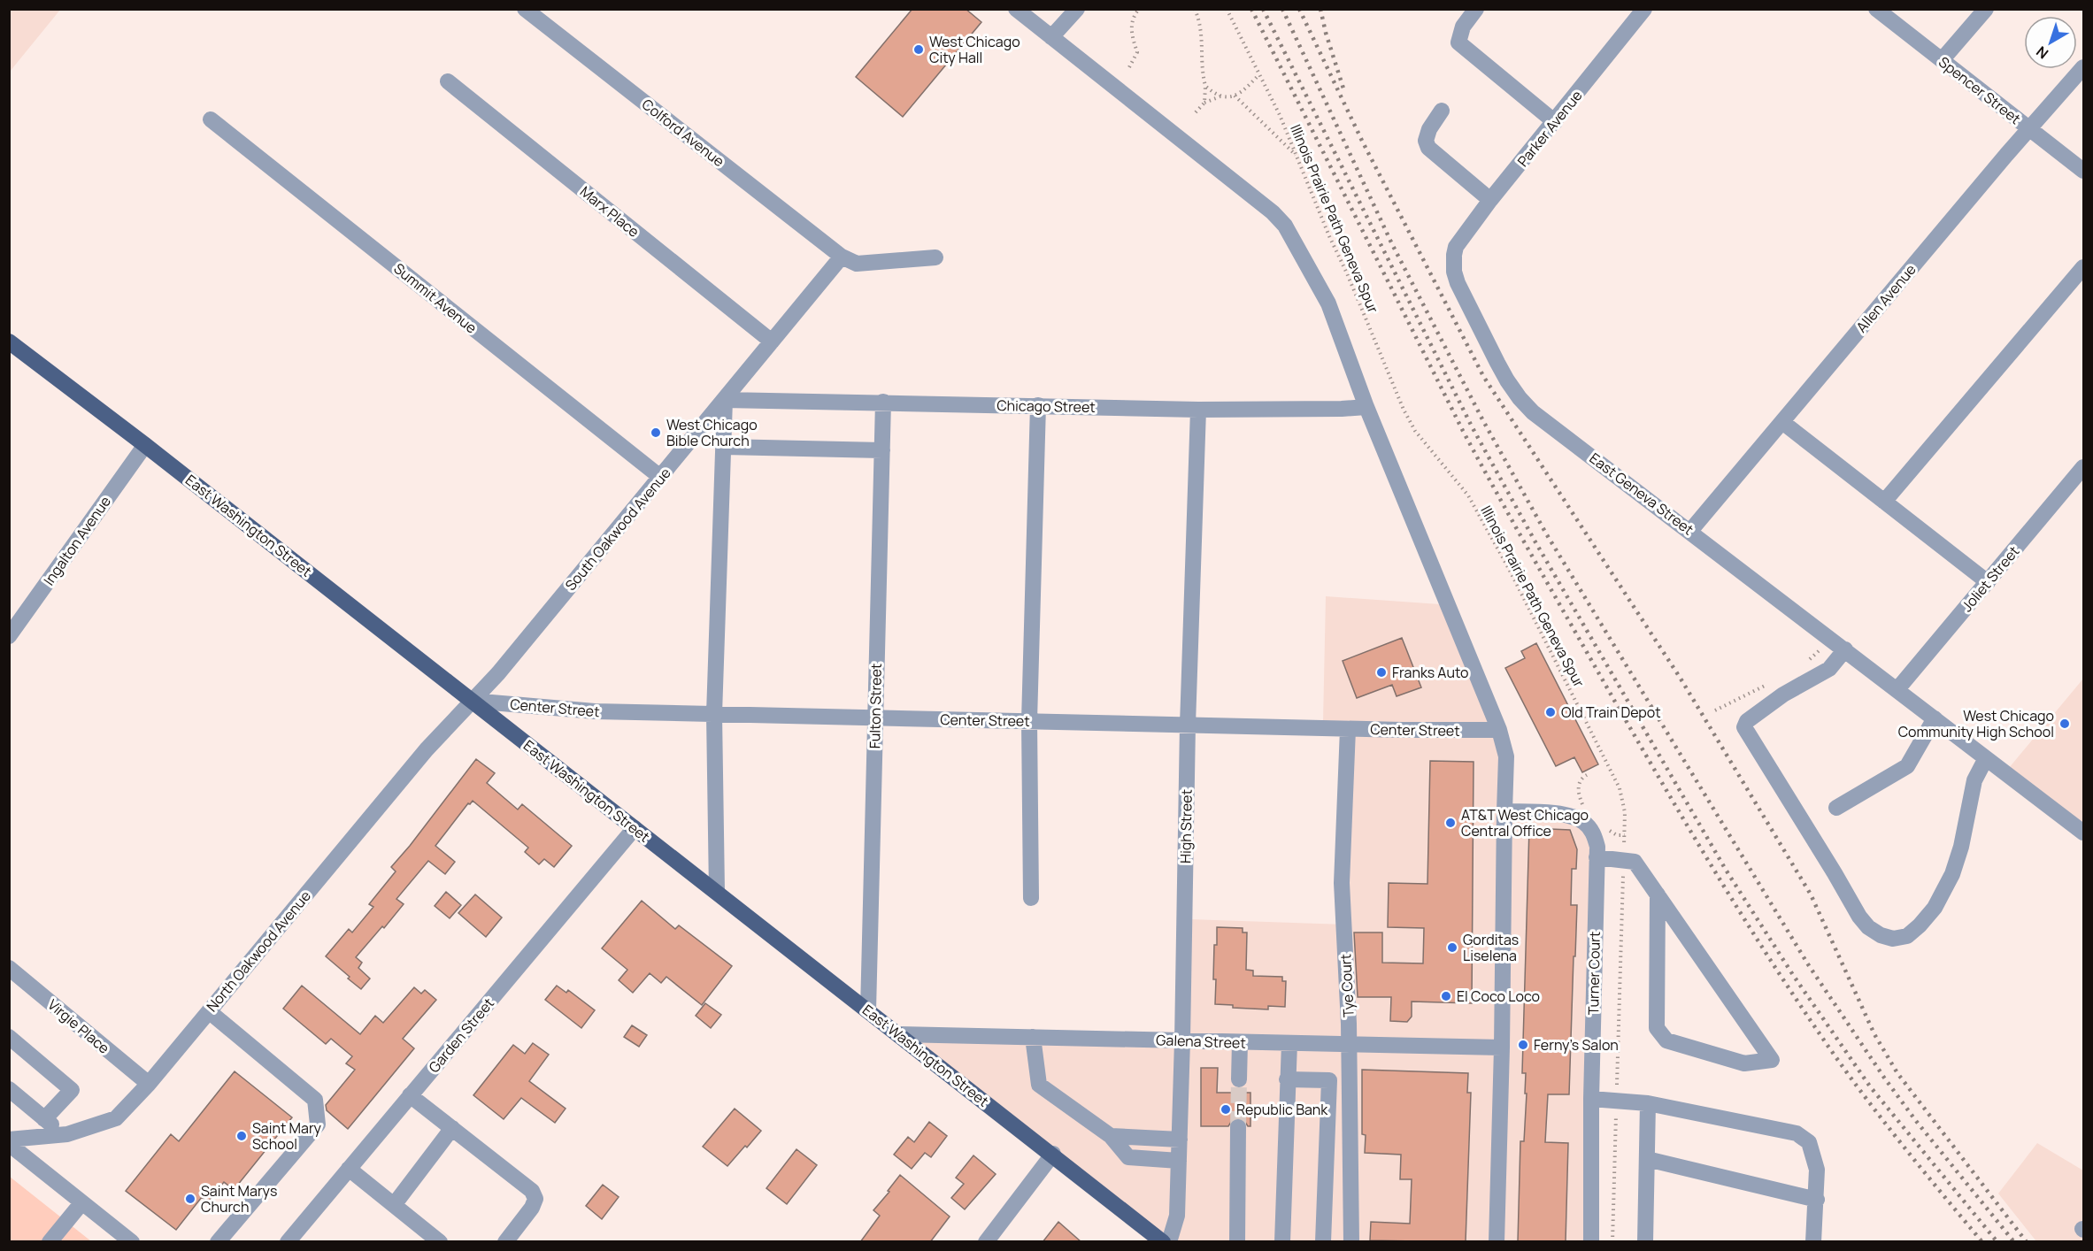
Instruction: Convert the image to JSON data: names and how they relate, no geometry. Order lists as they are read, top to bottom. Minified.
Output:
{"streets":{"main road":["East Washington Street"],"street":["Spencer Street","Parker Avenue","Colford Avenue","Marx Place","Summit Avenue","Allen Avenue","Chicago Street","East Geneva Street","South Oakwood Avenue","Ingalton Avenue","Joliet Street","Fulton Street","Center Street","High Street","North Oakwood Avenue","Turner Court","Tye Court","Virgie Place","Garden Street","Galena Street"],"path":["Illinois Prairie Path Geneva Spur"]},"crossings":[["Spencer Street","Allen Avenue"],["Parker Avenue","East Geneva Street"],["Colford Avenue","South Oakwood Avenue"],["Marx Place","South Oakwood Avenue"],["Summit Avenue","South Oakwood Avenue"],["Allen Avenue","East Geneva Street"],["Chicago Street","South Oakwood Avenue"],["Chicago Street","Fulton Street"],["Chicago Street","High Street"],["East Geneva Street","Joliet Street"],["East Washington Street","South Oakwood Avenue"],["East Washington Street","Ingalton Avenue"],["East Washington Street","Fulton Street"],["East Washington Street","Center Street"],["East Washington Street","North Oakwood Avenue"],["East Washington Street","Garden Street"],["East Washington Street","Galena Street"],["South Oakwood Avenue","Center Street"],["South Oakwood Avenue","North Oakwood Avenue"],["Fulton Street","Center Street"],["Center Street","High Street"],["Center Street","North Oakwood Avenue"],["Center Street","Tye Court"],["High Street","Galena Street"],["North Oakwood Avenue","Virgie Place"],["Tye Court","Galena Street"]],"places":["West Chicago City Hall","West Chicago Bible Church","Franks Auto","Old Train Depot","West Chicago Community High School","AT&T West Chicago Central Office","Gorditas Liselena","El Coco Loco","Ferny's Salon","Republic Bank","Saint Mary School","Saint Marys Church"],"north":"bottom left"}
